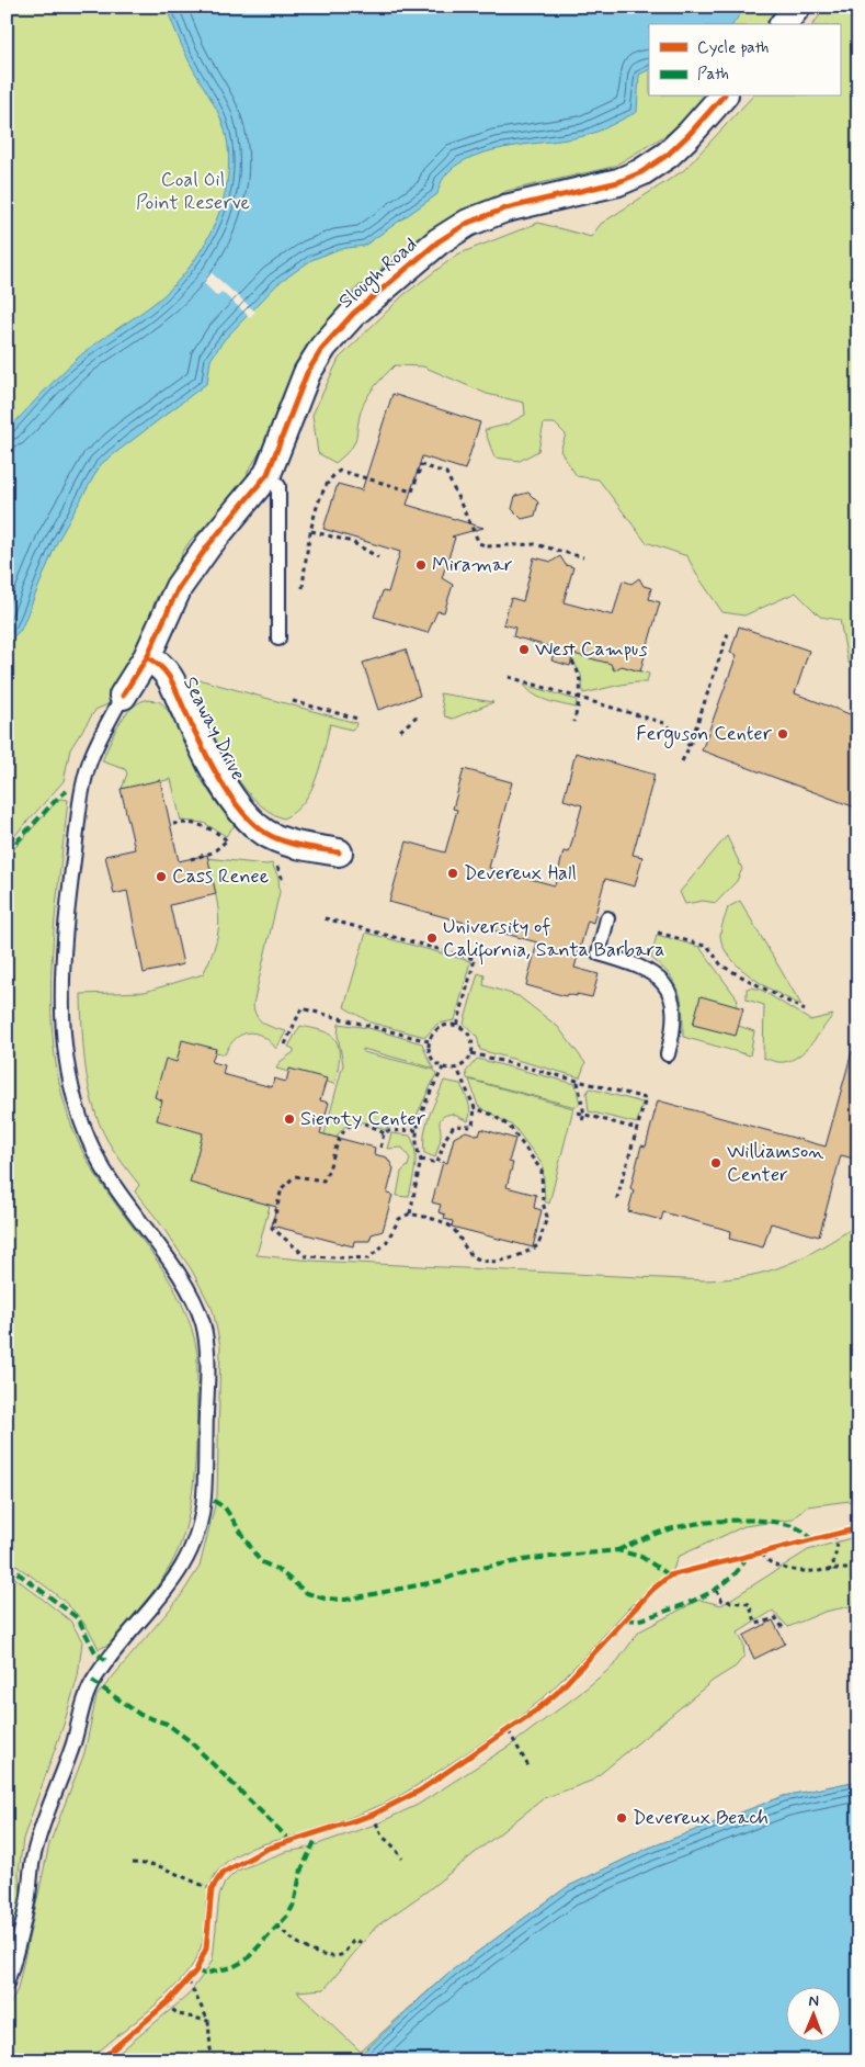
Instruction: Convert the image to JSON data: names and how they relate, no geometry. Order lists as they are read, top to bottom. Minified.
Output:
{"streets":{"street":["Slough Road","Seaway Drive"]},"crossings":[["Slough Road","Seaway Drive"]],"parks":["Coal Oil Point Reserve"],"places":["Miramar","West Campus","Ferguson Center","Devereux Hall","Cass Renee","University of California, Santa Barbara","Sieroty Center","Williamson Center","Devereux Beach"],"legend":["Cycle path","Path"],"north":"top"}
